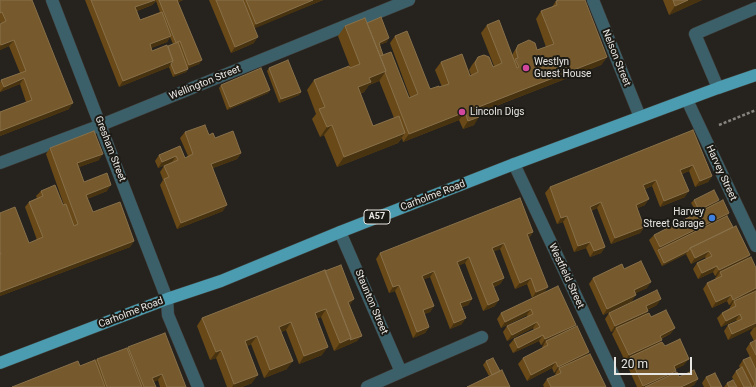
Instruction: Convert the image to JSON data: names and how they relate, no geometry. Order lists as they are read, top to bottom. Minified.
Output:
{"streets":{"main road":["Carholme Road","A57"],"street":["Nelson Street","Wellington Street","Gresham Street","Harvey Street","Westfield Street","Staunton Street"]},"crossings":[["Nelson Street","Carholme Road"],["Wellington Street","Gresham Street"],["Gresham Street","Carholme Road"],["Harvey Street","Carholme Road"],["Carholme Road","Westfield Street"],["Carholme Road","Staunton Street"]],"places":["Westlyn Guest House","Lincoln Digs","Harvey Street Garage"],"scale_bar":"20 m"}
